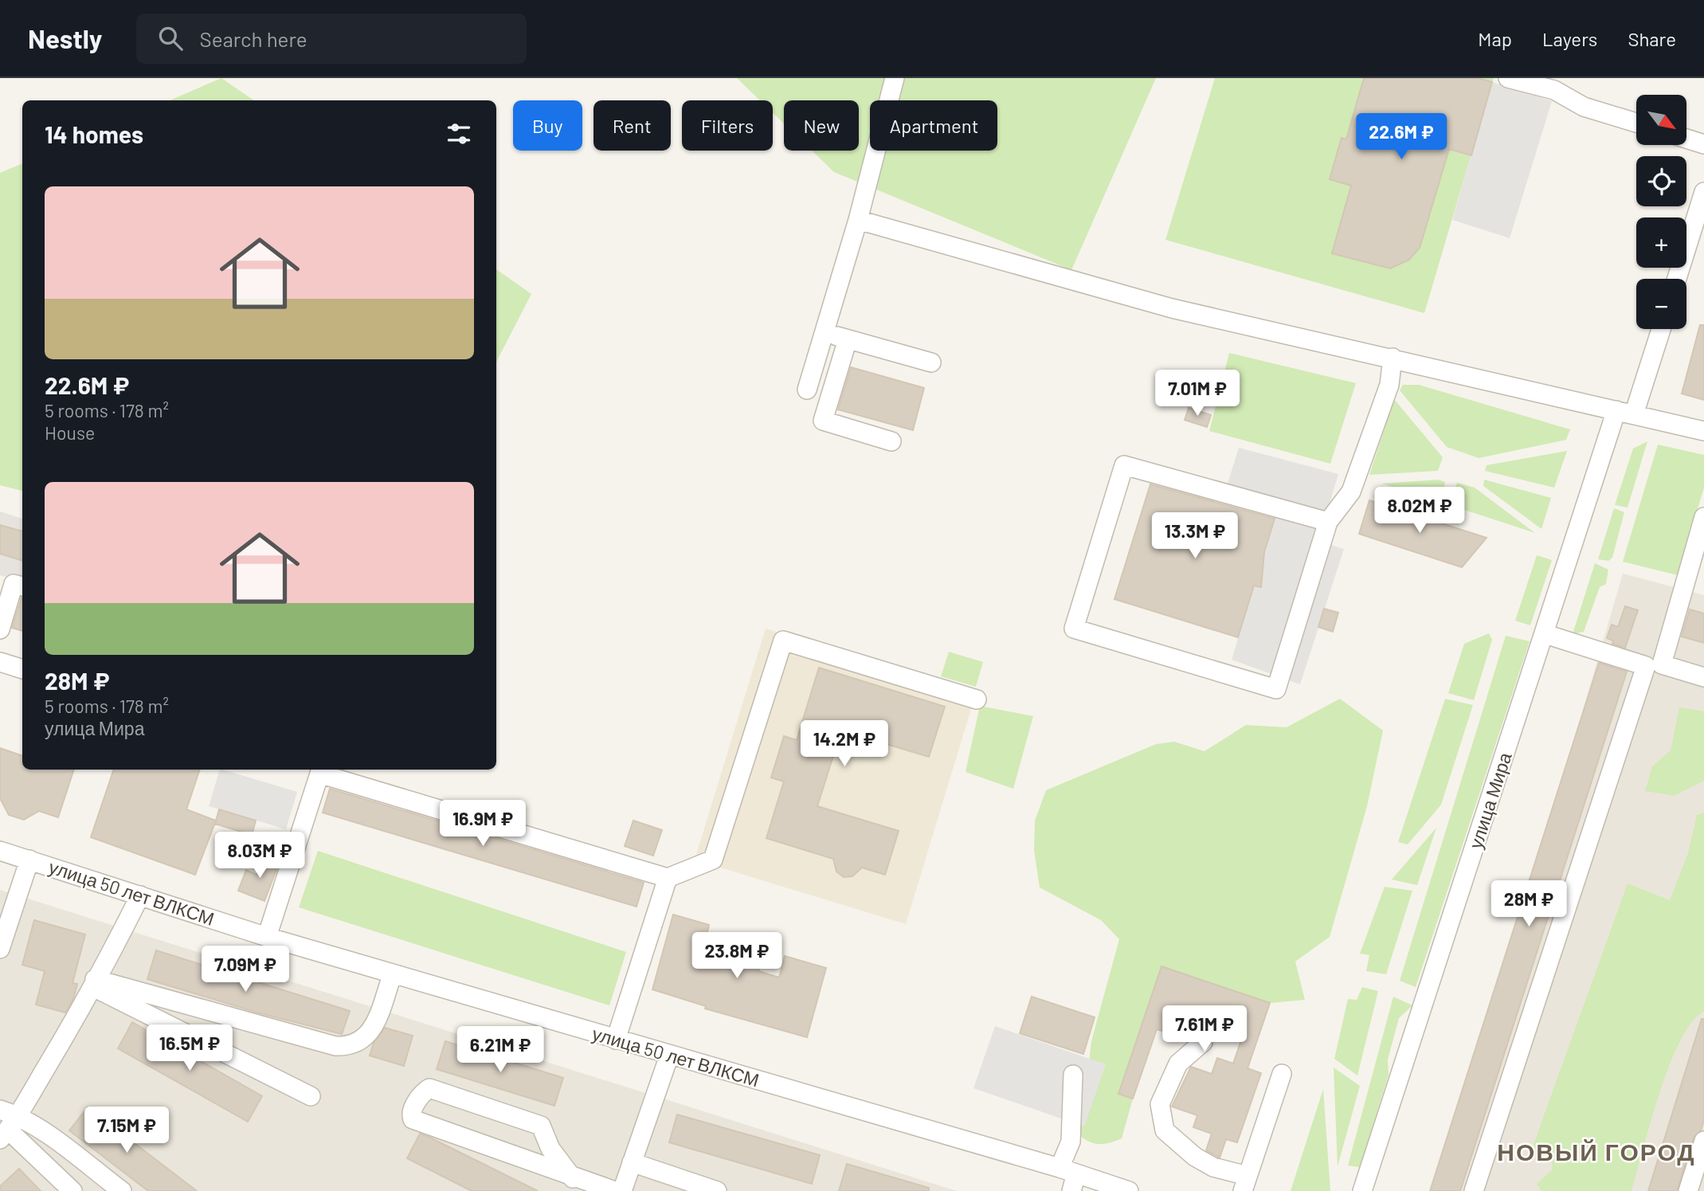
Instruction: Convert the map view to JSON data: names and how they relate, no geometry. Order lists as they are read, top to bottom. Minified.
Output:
{"streets":{"street":["улица Мира","улица 50 лет ВЛКСМ"]},"districts":["НОВЫЙ ГОРОД"],"north":"bottom right","page":{"header":"Nestly","search":"Search here","nav":["Map","Layers","Share"],"map_buttons":["+","−"],"chip":["Buy","Rent","Filters","New","Apartment"],"heading":"14 homes","price":["22.6M ₽","7.01M ₽","8.02M ₽","13.3M ₽","14.2M ₽","16.9M ₽","8.03M ₽","28M ₽","23.8M ₽","7.09M ₽","7.61M ₽","16.5M ₽","6.21M ₽","7.15M ₽"],"list":[{"name":"22.6M ₽","note":"5 rooms · 178 m² · House"},{"name":"28M ₽","note":"5 rooms · 178 m² · улица Мира"}]}}
